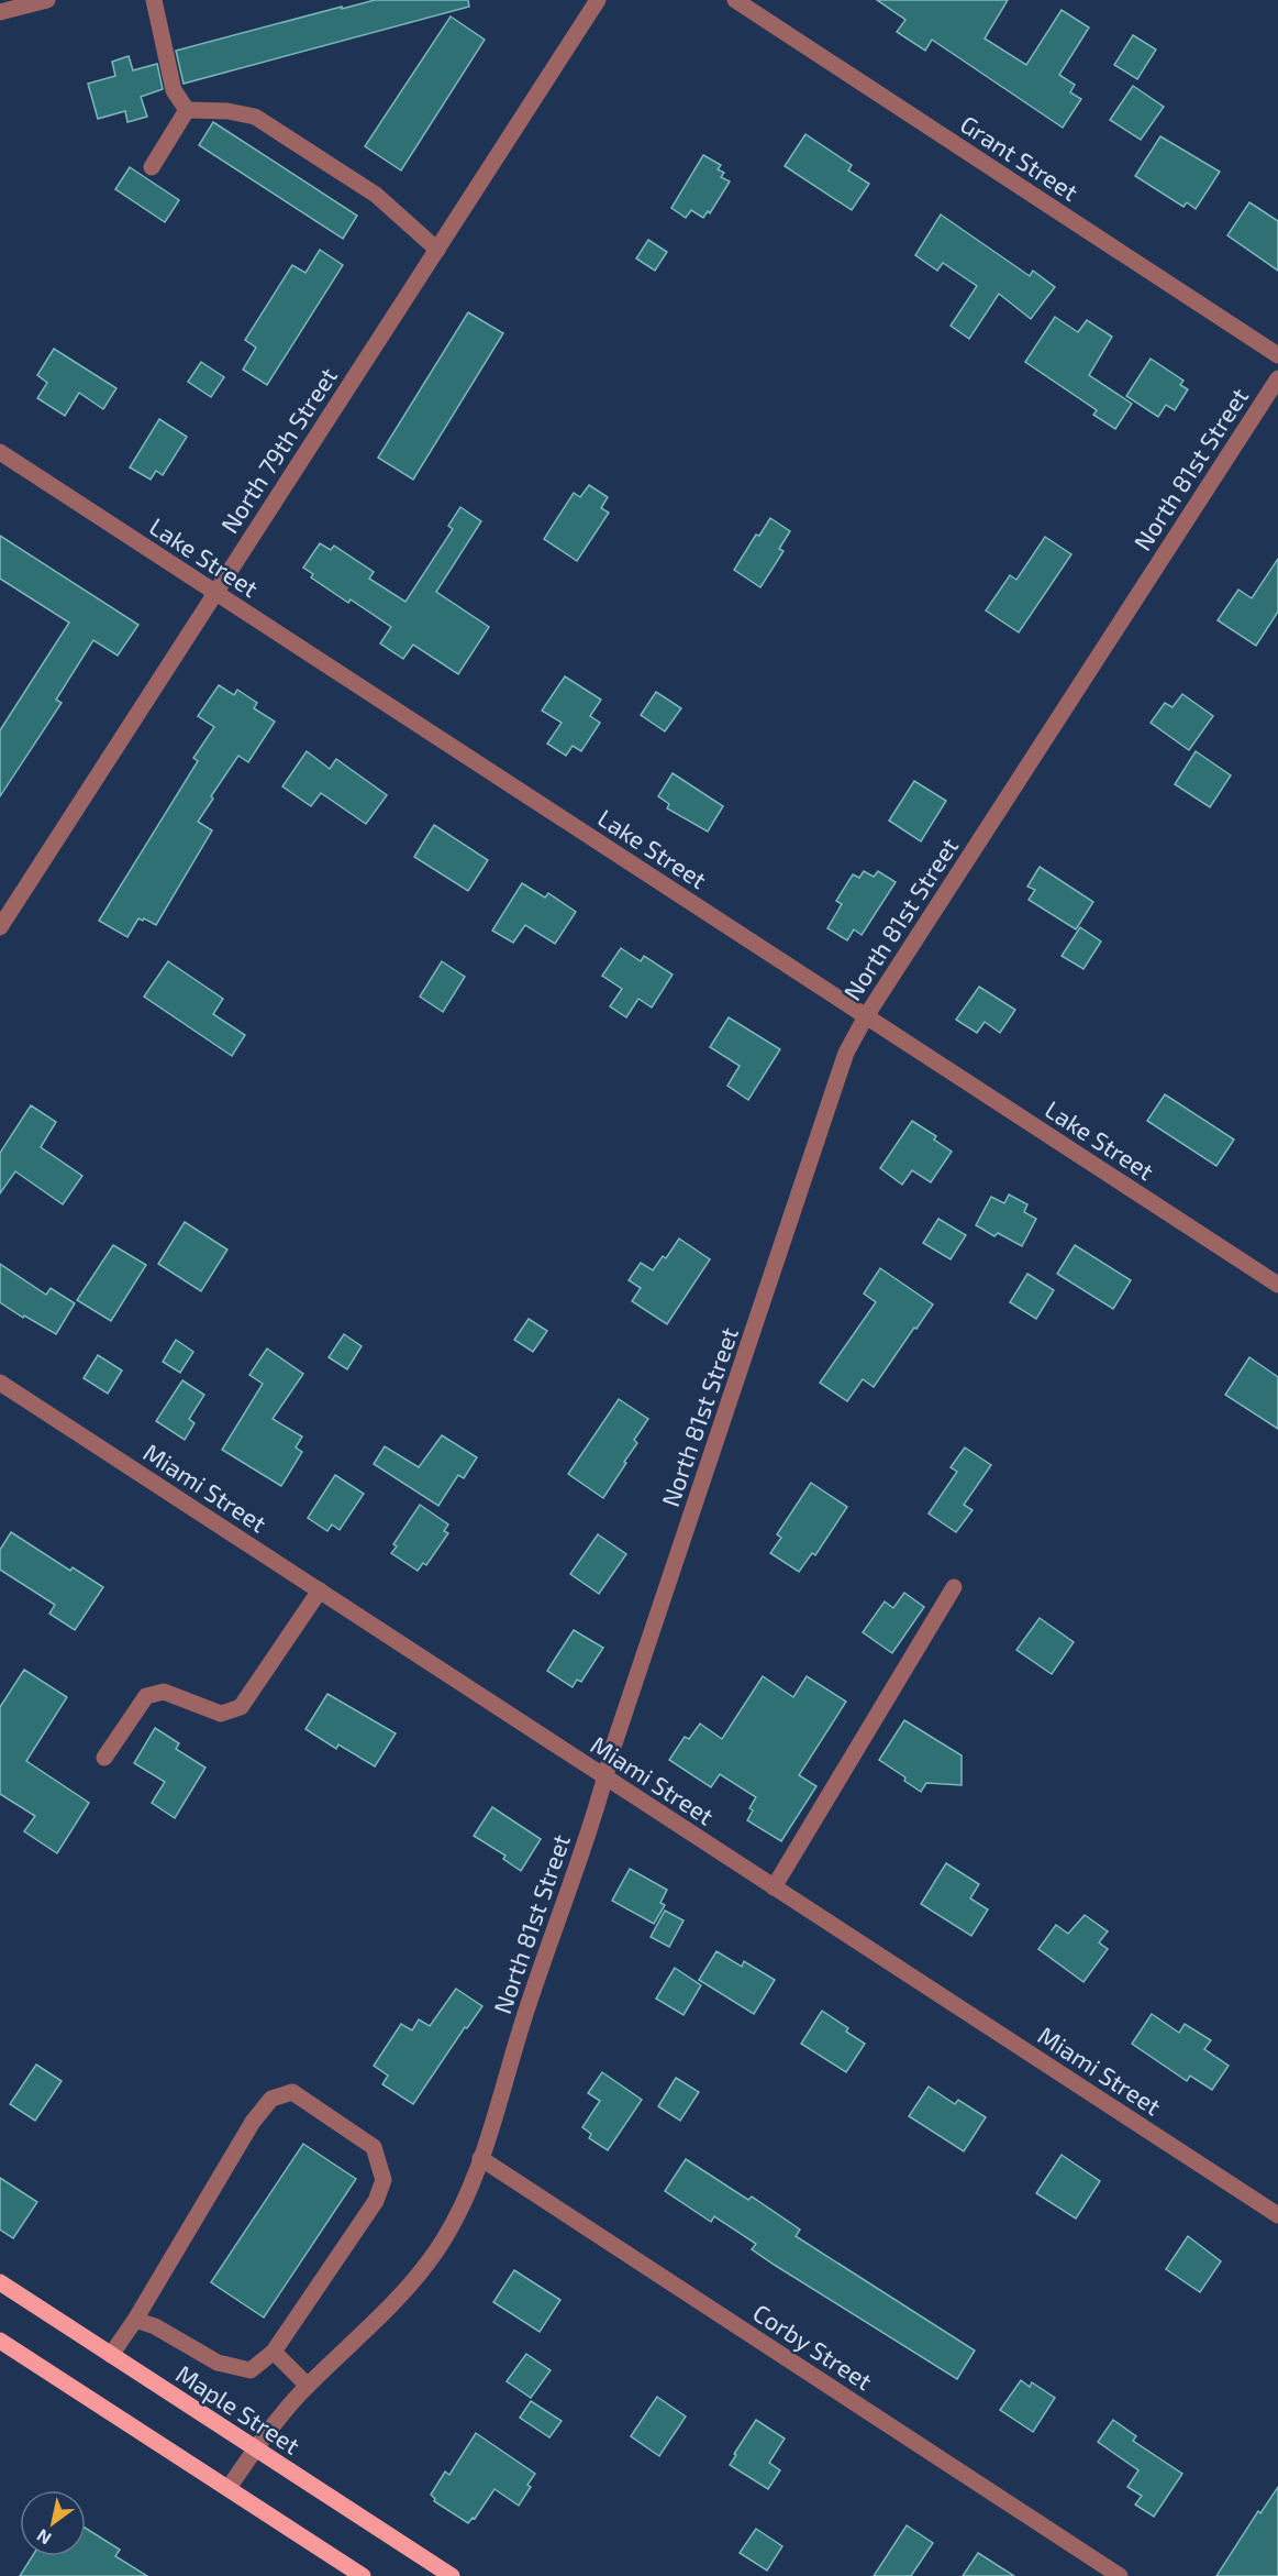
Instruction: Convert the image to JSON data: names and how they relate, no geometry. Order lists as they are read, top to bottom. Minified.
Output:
{"streets":{"main road":["Maple Street"],"street":["Grant Street","North 79th Street","North 81st Street","Lake Street","Miami Street","Corby Street"]},"crossings":[["North 79th Street","Lake Street"],["North 81st Street","Lake Street"],["North 81st Street","Miami Street"],["North 81st Street","Corby Street"],["North 81st Street","Maple Street"]],"north":"bottom left"}
